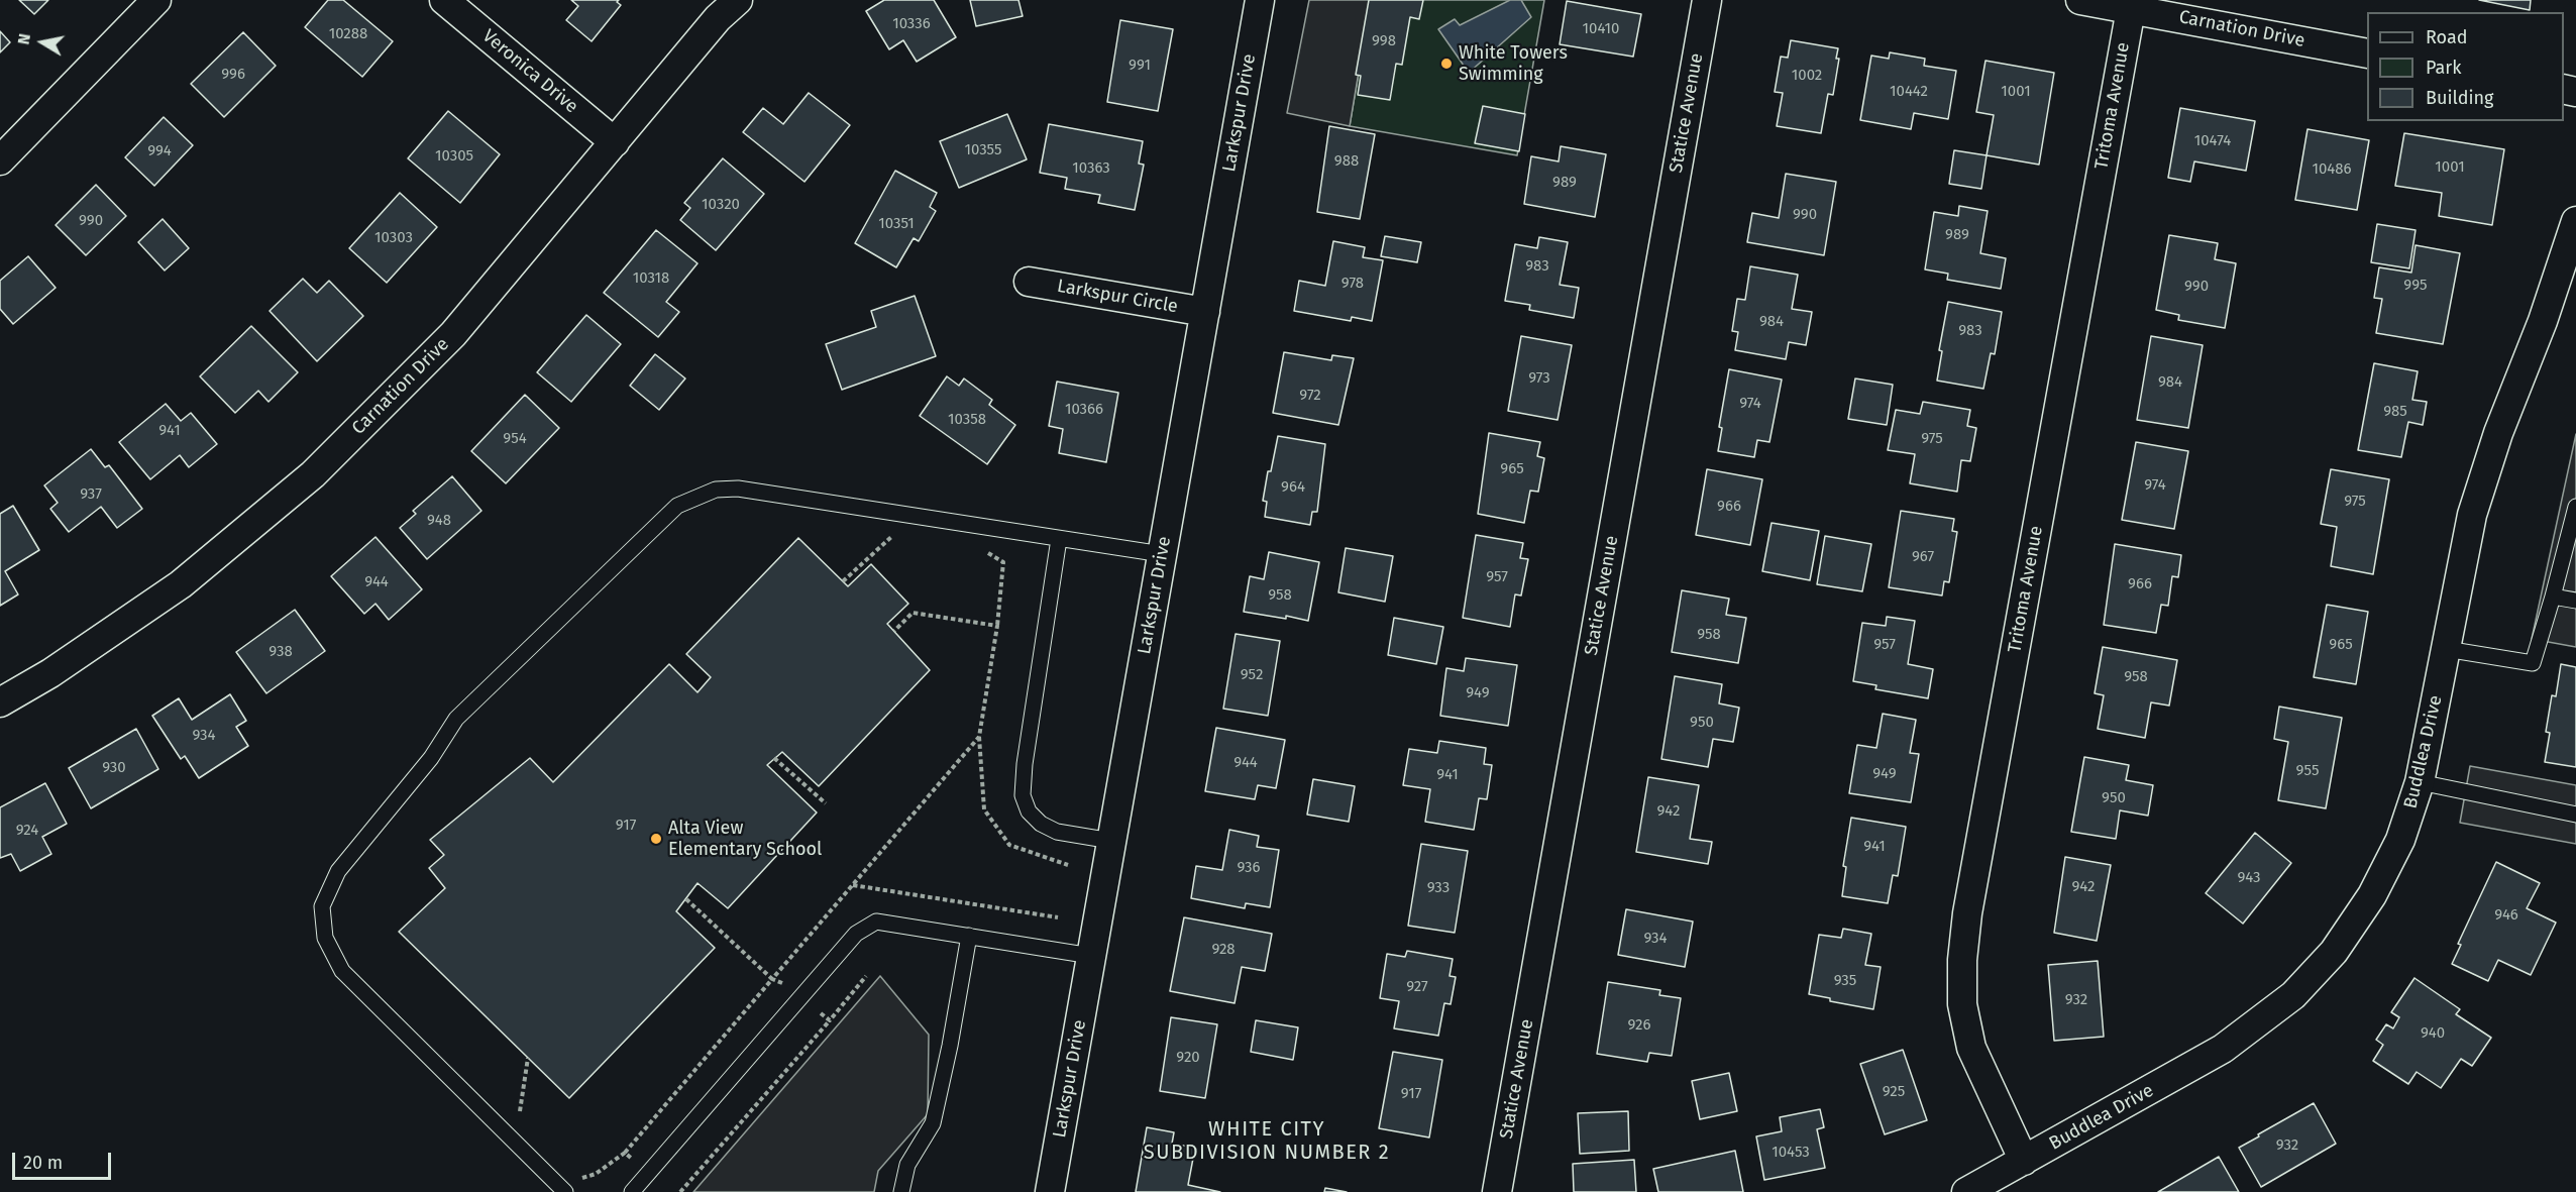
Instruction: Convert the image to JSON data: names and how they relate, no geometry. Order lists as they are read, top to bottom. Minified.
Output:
{"streets":{"street":["Carnation Drive","Veronica Drive","Tritoma Avenue","Larkspur Drive","Statice Avenue","Larkspur Circle","Buddlea Drive"]},"crossings":[["Carnation Drive","Veronica Drive"],["Carnation Drive","Tritoma Avenue"],["Tritoma Avenue","Buddlea Drive"],["Larkspur Drive","Larkspur Circle"]],"districts":["WHITE CITY SUBDIVISION NUMBER 2"],"places":["White Towers Swimming","Alta View Elementary School"],"house_numbers":["10336","10410","10288","998","991","996","1002","10442","1001","10474","10355","994","10305","988","1001","10363","10486","989","10320","990","990","10351","989","10303","983","10318","978","995","990","984","983","973","984","972","974","10366","985","10358","941","954","975","965","974","964","937","975","966","948","967","957","944","966","958","958","957","965","938","952","958","949","950","934","944","930","955","949","941","950","942","917","924","941","936","943","942","933","946","934","928","935","927","932","926","940","920","925","917","932","10453"],"legend":["Road","Park","Building"],"scale_bar":"20 m","north":"left"}
